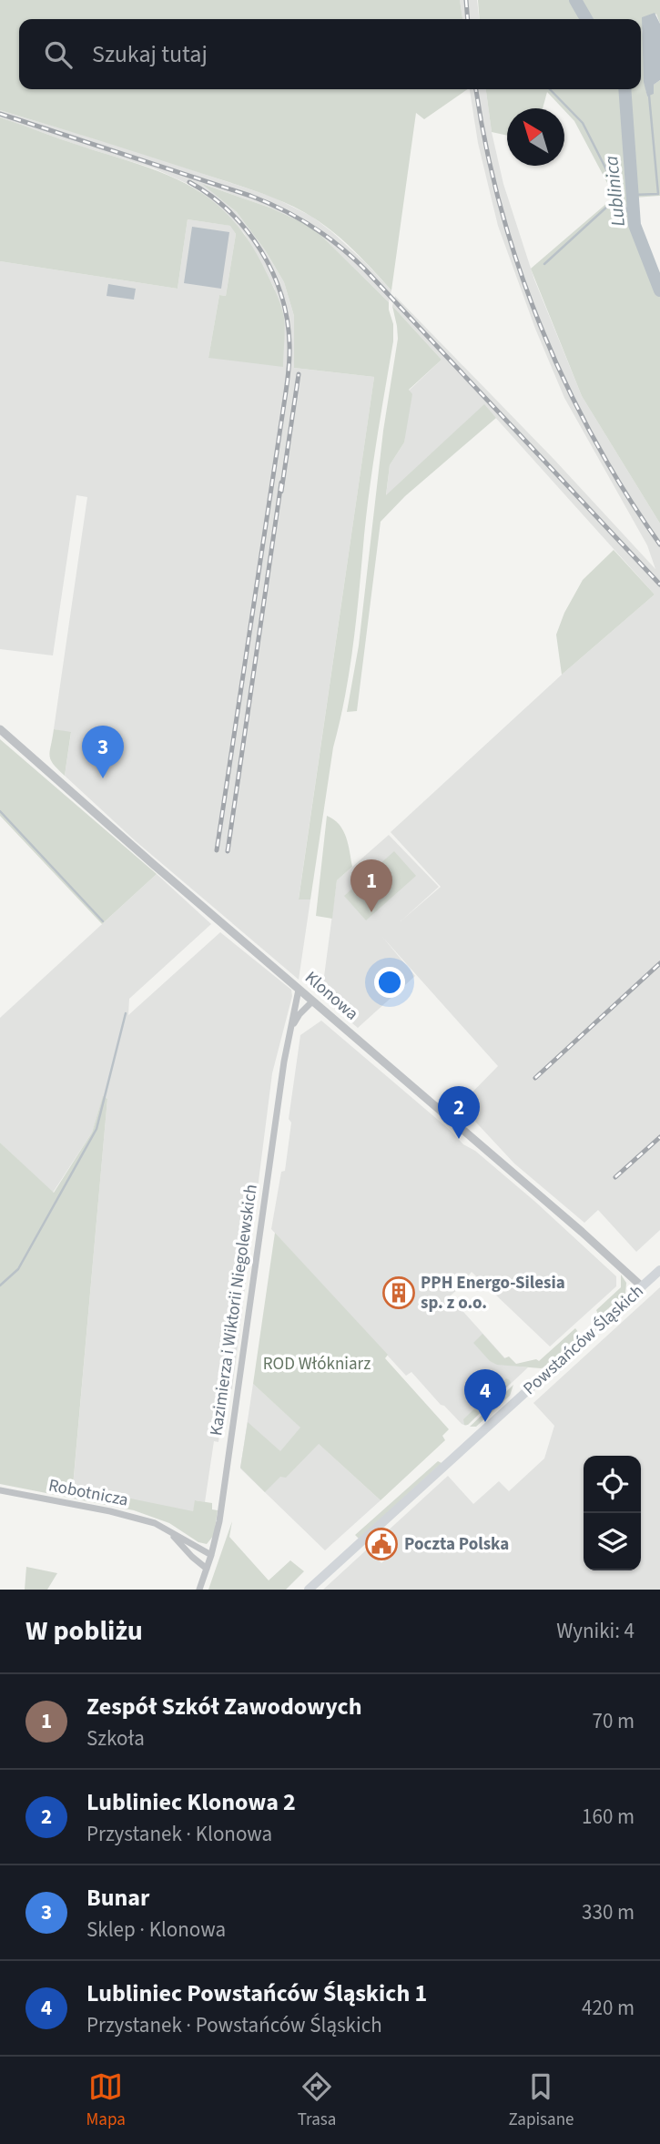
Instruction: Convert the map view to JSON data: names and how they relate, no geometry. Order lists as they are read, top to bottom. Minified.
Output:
{"streets":{"main road":["Powstańców Śląskich"],"street":["Klonowa","Kazimierza i Wiktorii Niegolewskich","Robotnicza"]},"crossings":[["Klonowa","Kazimierza i Wiktorii Niegolewskich"],["Klonowa","Powstańców Śląskich"],["Kazimierza i Wiktorii Niegolewskich","Robotnicza"]],"water":["Lublinica"],"parks":["ROD Włókniarz"],"places":{"building":["PPH Energo-Silesia sp. z o.o."],"public building":["Poczta Polska"]},"north":"top left","page":{"search":"Szukaj tutaj","pins":["3","1","2","4"],"heading":["W pobliżu","Wyniki: 4"],"list":[{"mark":"1","name":"Zespół Szkół Zawodowych","note":"Szkoła","value":"70 m"},{"mark":"2","name":"Lubliniec Klonowa 2","note":"Przystanek · Klonowa","value":"160 m"},{"mark":"3","name":"Bunar","note":"Sklep · Klonowa","value":"330 m"},{"mark":"4","name":"Lubliniec Powstańców Śląskich 1","note":"Przystanek · Powstańców Śląskich","value":"420 m"}],"nav":["Mapa","Trasa","Zapisane"]}}
